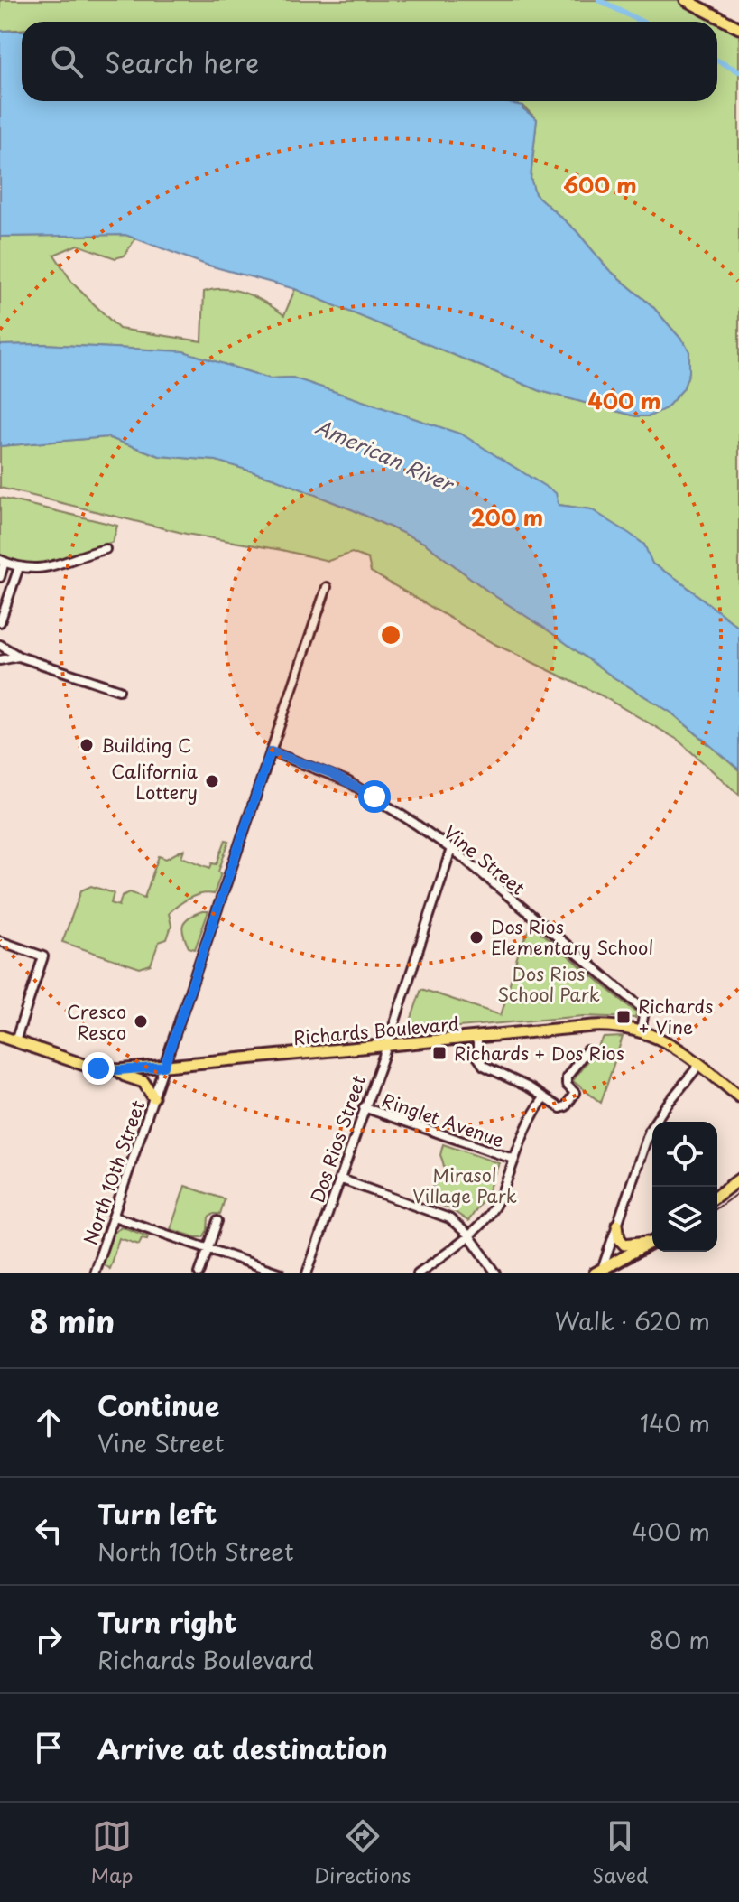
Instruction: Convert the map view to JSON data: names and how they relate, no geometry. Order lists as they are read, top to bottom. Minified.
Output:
{"streets":{"main road":["Richards Boulevard"],"street":["Vine Street","Ringlet Avenue","Dos Rios Street","North 10th Street"]},"crossings":[["Vine Street","Richards Boulevard"],["Vine Street","Dos Rios Street"],["Vine Street","North 10th Street"],["Richards Boulevard","Dos Rios Street"],["Richards Boulevard","North 10th Street"],["Ringlet Avenue","Dos Rios Street"]],"water":["American River"],"parks":["Dos Rios School Park","Mirasol Village Park"],"places":{"other":["Building C","California Lottery","Dos Rios Elementary School","Cresco Resco"],"transit":["Richards + Vine","Richards + Dos Rios"]},"page":{"search":"Search here","heading":["8 min","Walk · 620 m"],"list":[["Continue","Vine Street","140 m"],["Turn left","North 10th Street","400 m"],["Turn right","Richards Boulevard","80 m"],"Arrive at destination"],"nav":["Map","Directions","Saved"]},"rings":["600 m","400 m","200 m"]}
